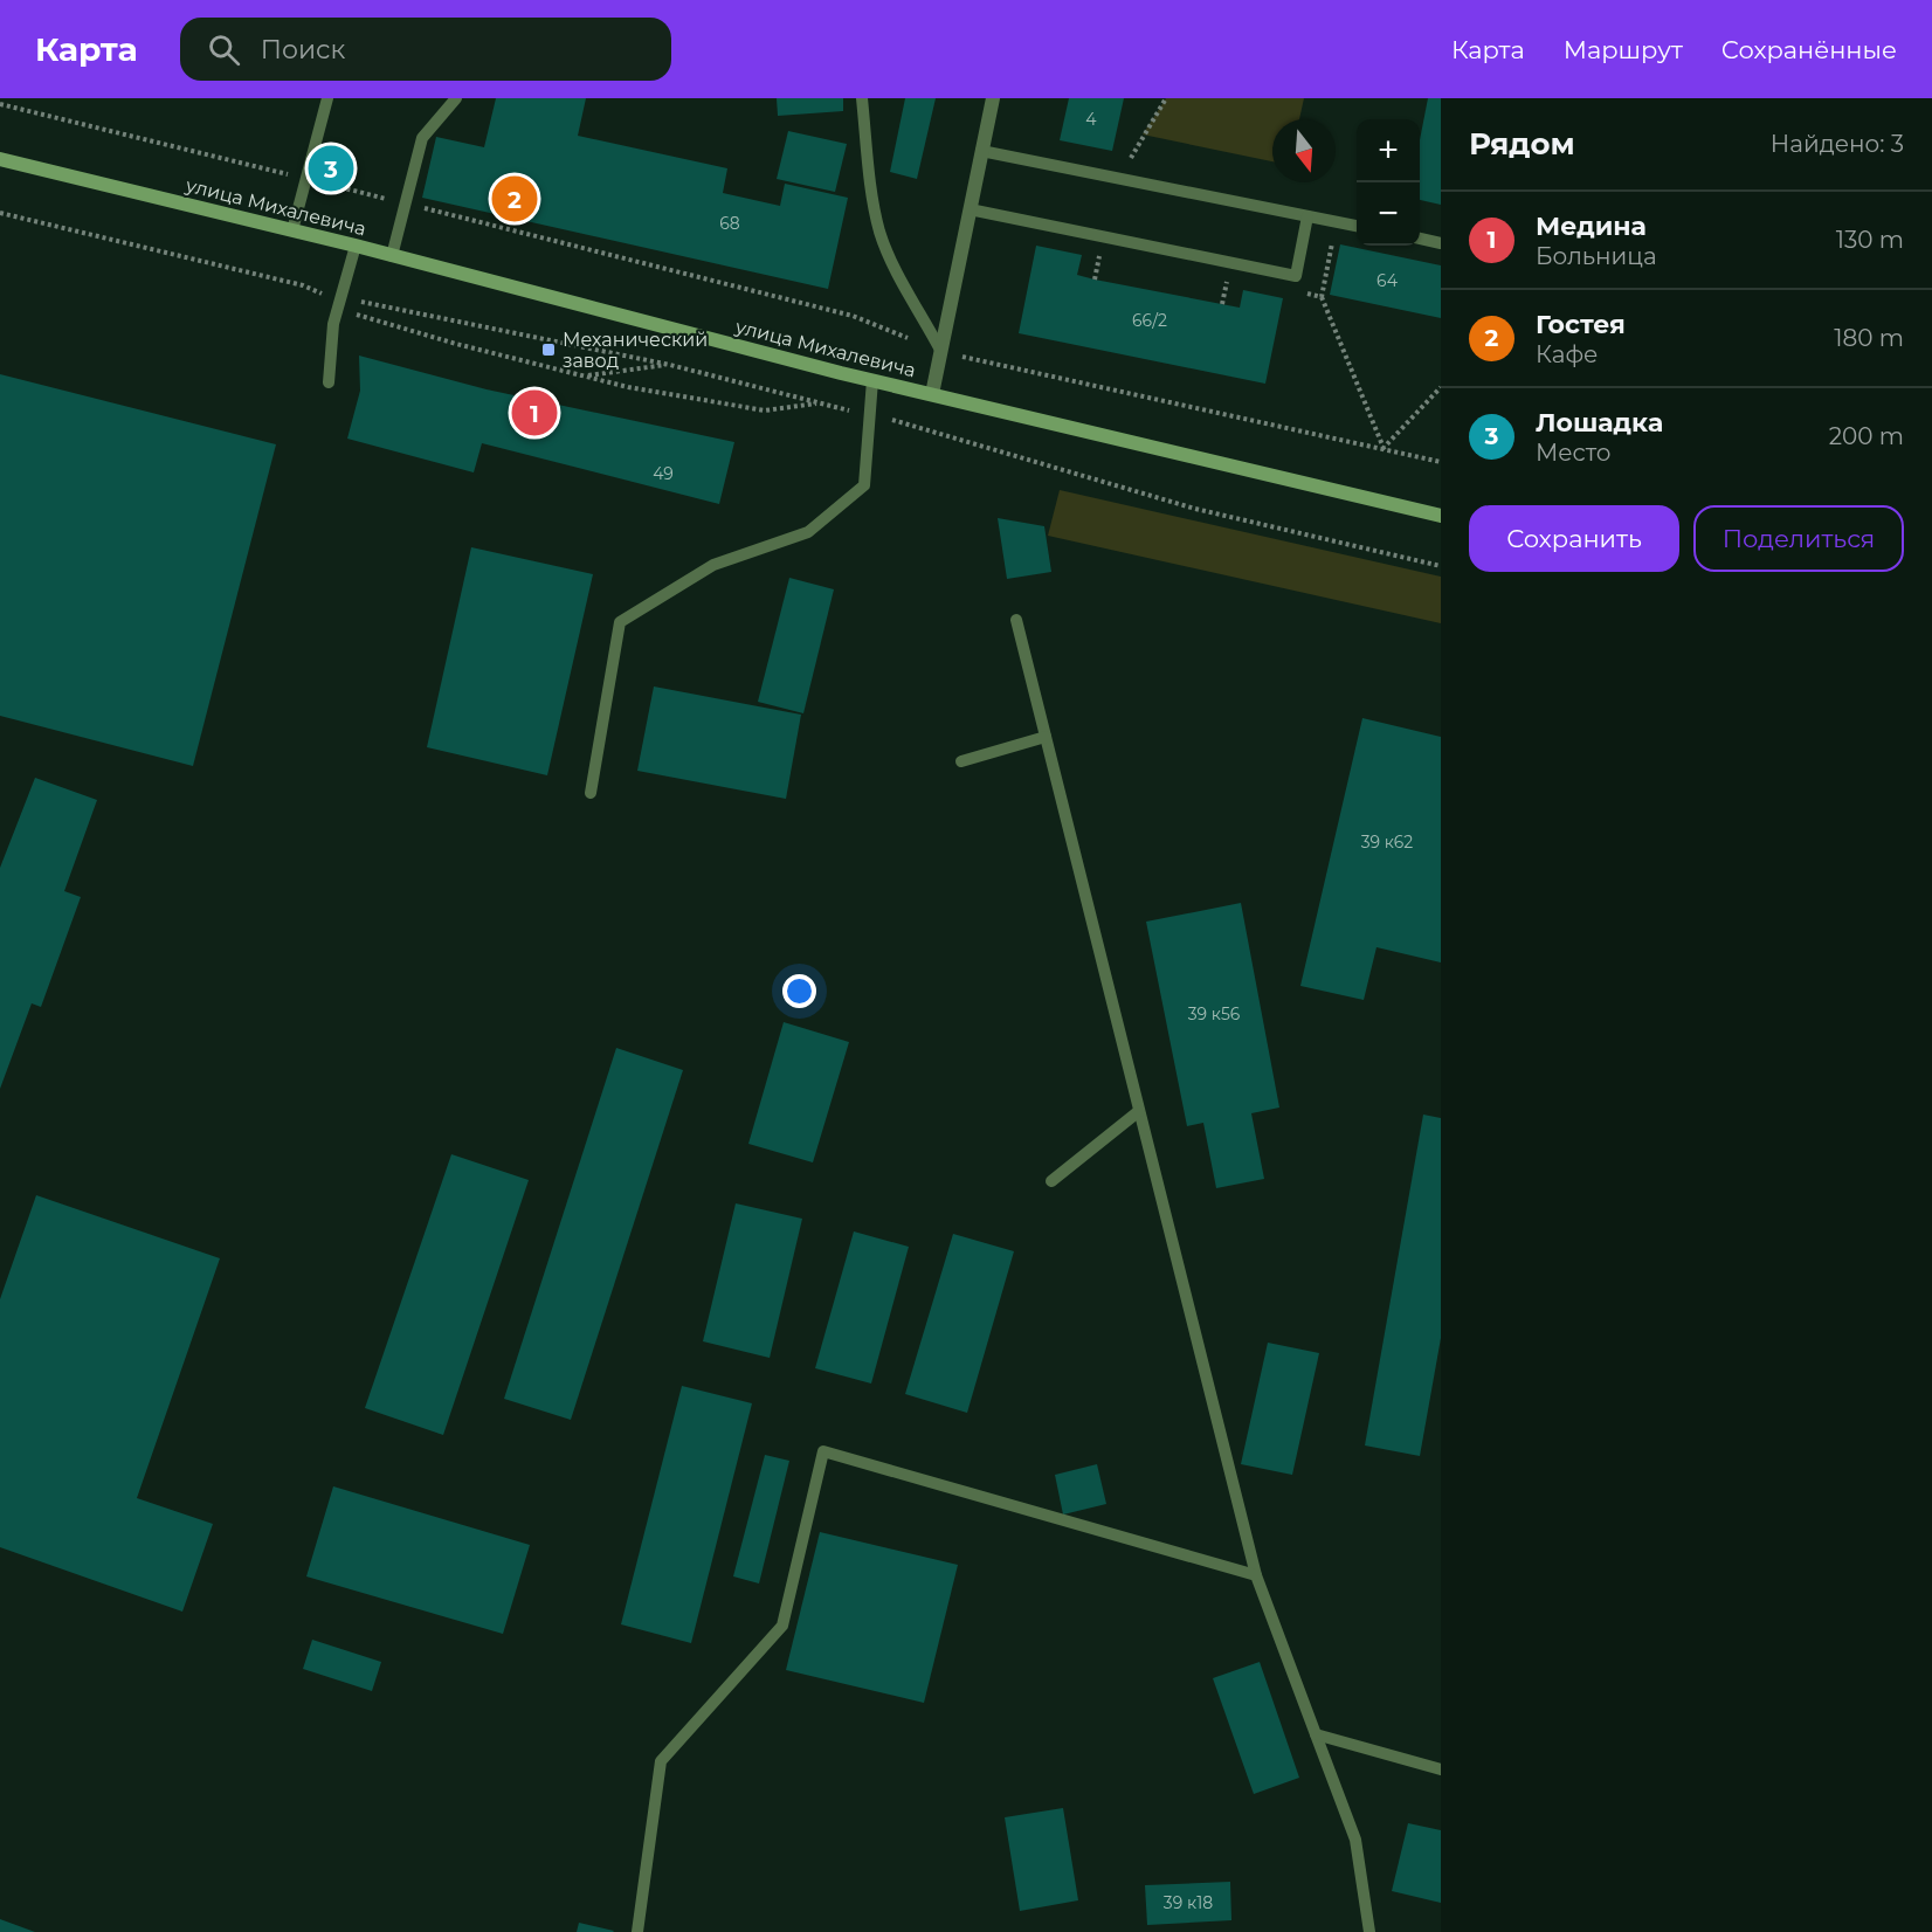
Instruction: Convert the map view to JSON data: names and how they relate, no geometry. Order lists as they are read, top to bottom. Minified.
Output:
{"streets":{"main road":["улица Михалевича"]},"places":{"transit":["Механический завод"]},"house_numbers":["4","68","64","66/2","49","39 к62","39 к56","39 к18"],"north":"bottom","page":{"header":"Карта","search":"Поиск","nav":["Карта","Маршрут","Сохранённые"],"heading":["Рядом","Найдено: 3"],"map_buttons":["+","−"],"pins":["3","2","1"],"list":[{"mark":"1","name":"Медина","note":"Больница","value":"130 m"},{"mark":"2","name":"Гостея","note":"Кафе","value":"180 m"},{"mark":"3","name":"Лошадка","note":"Место","value":"200 m"}],"buttons":["Сохранить","Поделиться"]}}
